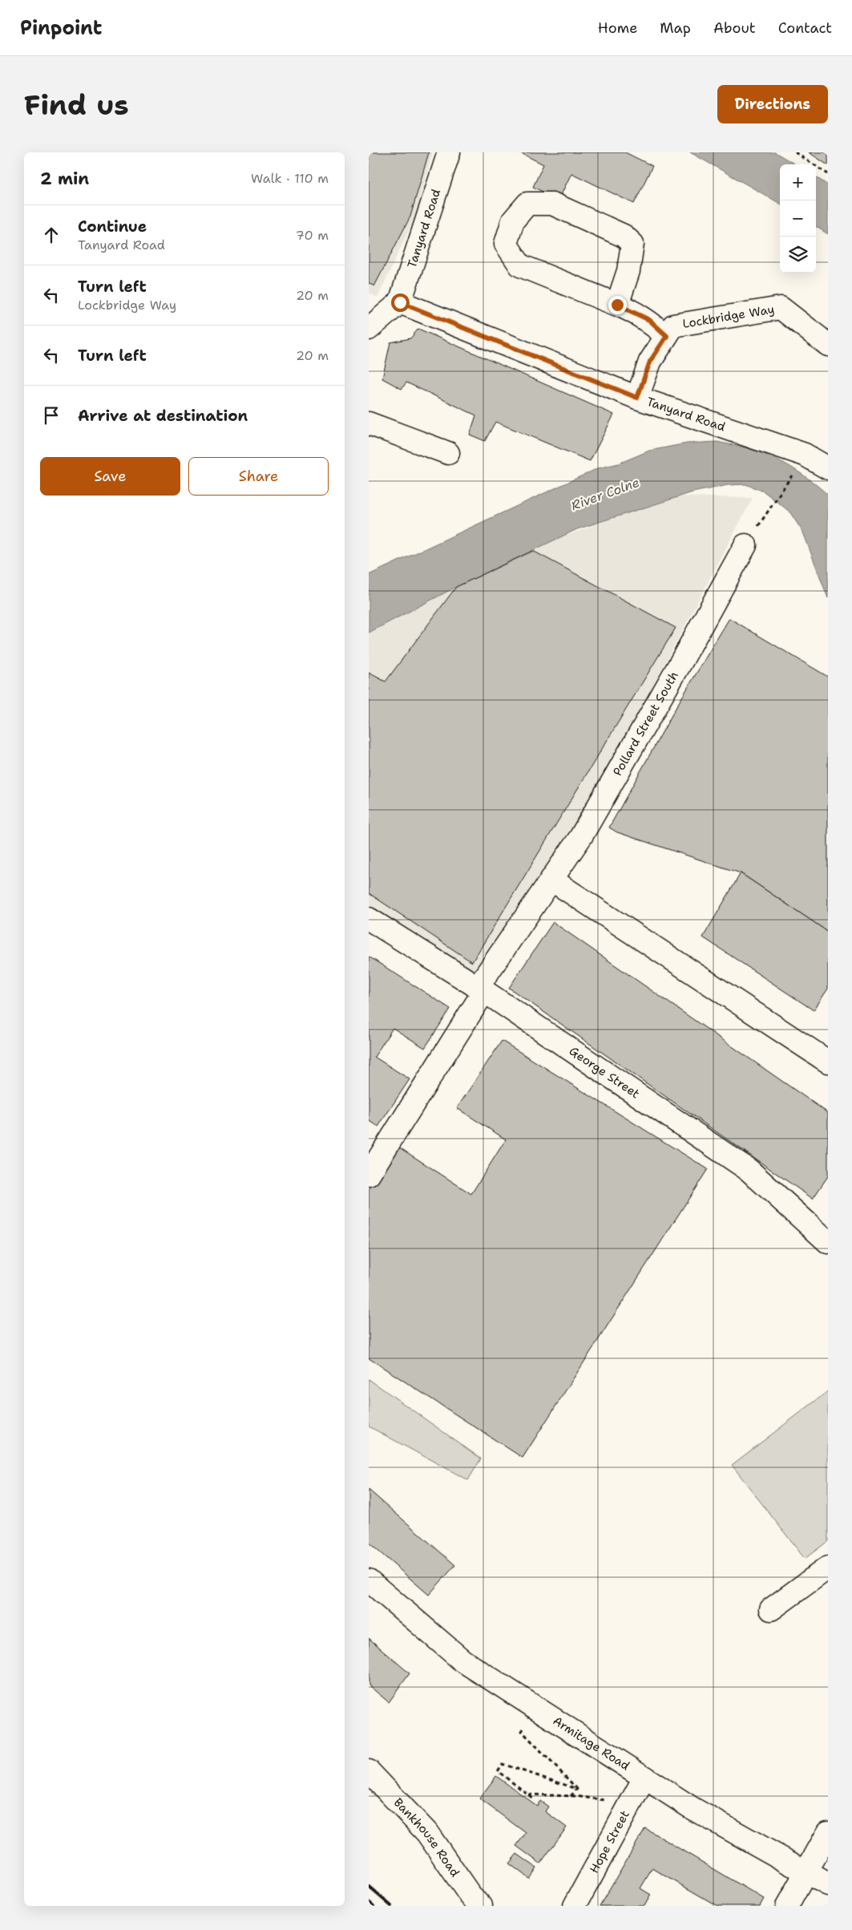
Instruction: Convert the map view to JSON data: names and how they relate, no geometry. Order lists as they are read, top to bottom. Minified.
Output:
{"streets":{"street":["Tanyard Road","Lockbridge Way","Pollard Street South","George Street","Armitage Road","Bankhouse Road","Hope Street"]},"crossings":[["Tanyard Road","Lockbridge Way"],["Pollard Street South","George Street"],["Armitage Road","Hope Street"]],"water":["River Colne"],"page":{"header":"Pinpoint","nav":["Home","Map","About","Contact"],"buttons":["Directions",["Save","Share"]],"title":"Find us","heading":["2 min","Walk · 110 m"],"map_buttons":["+","−"],"list":[["Continue","Tanyard Road","70 m"],["Turn left","Lockbridge Way","20 m"],["Turn left","20 m"],"Arrive at destination"]}}
